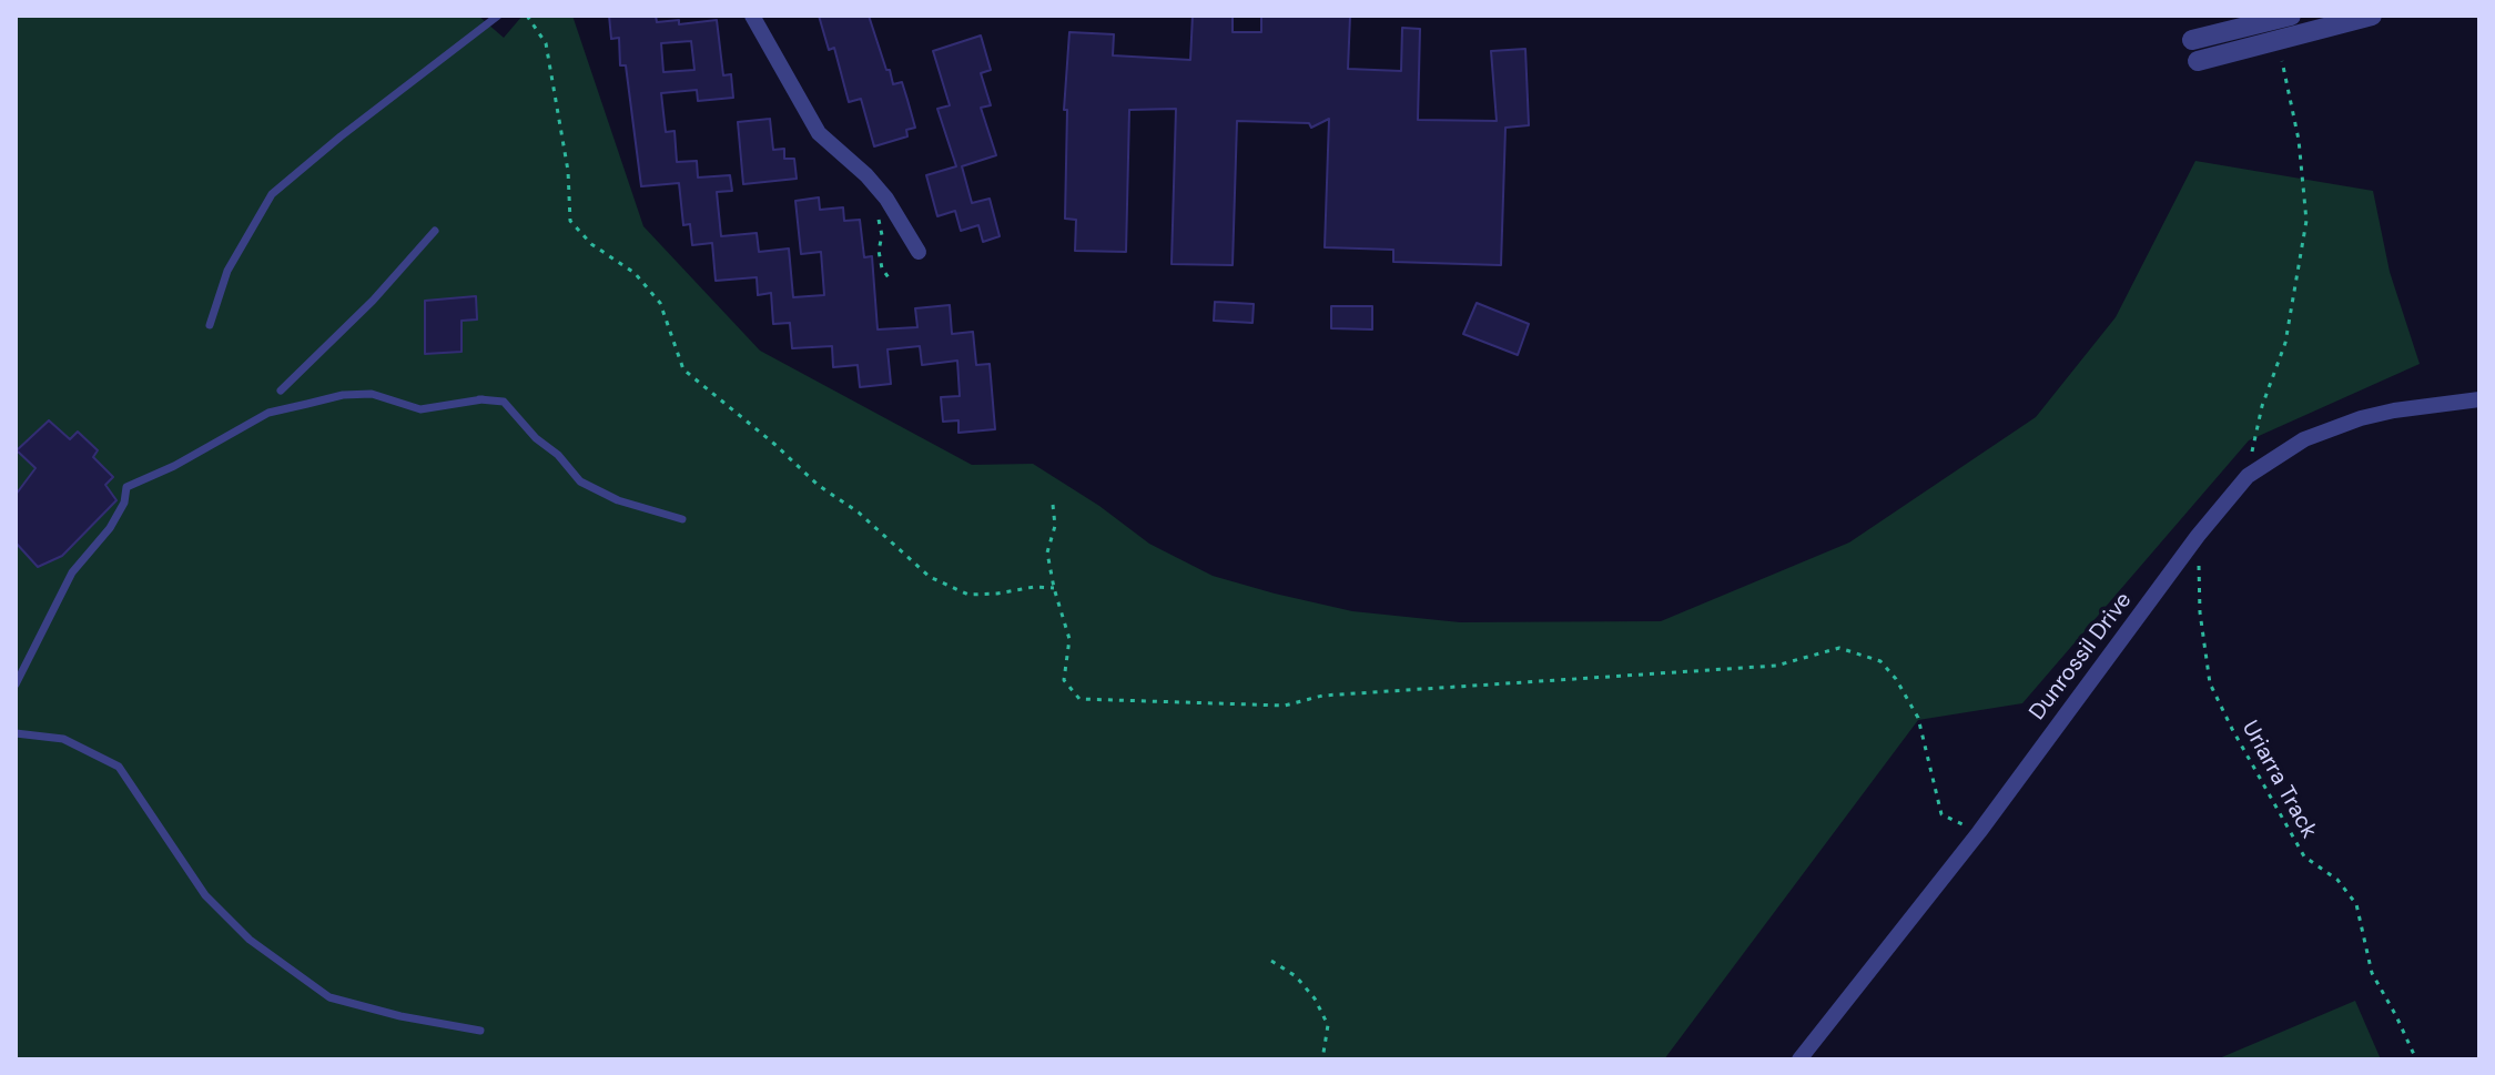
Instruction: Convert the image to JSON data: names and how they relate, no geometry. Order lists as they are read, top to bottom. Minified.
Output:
{"streets":{"street":["Dunrossil Drive"],"path":["Uriarra Track"]},"crossings":[["Dunrossil Drive","Uriarra Track"]]}
